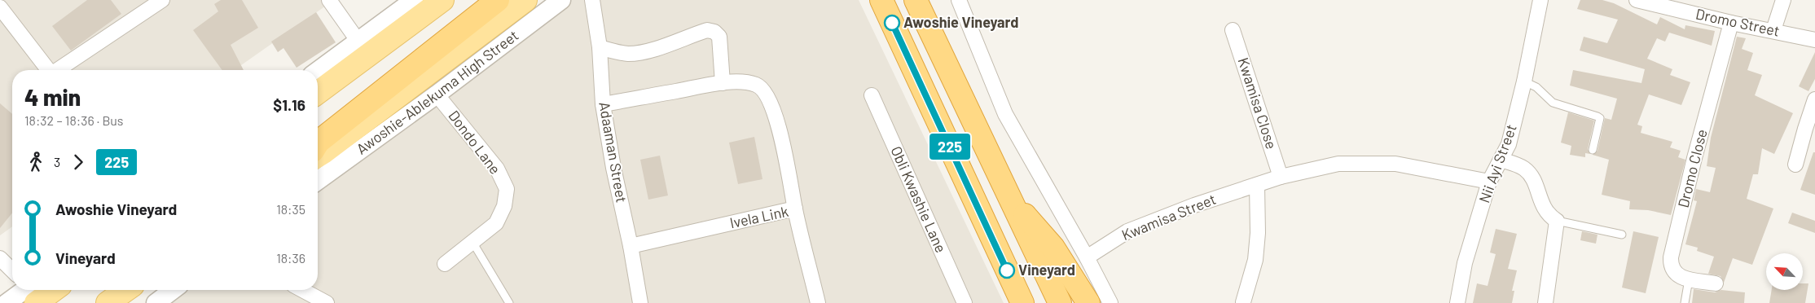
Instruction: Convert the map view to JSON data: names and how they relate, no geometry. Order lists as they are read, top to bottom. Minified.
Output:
{"streets":{"main road":["Awoshie-Ablekuma High Street"],"street":["Dromo Street","Kwamisa Close","Dondo Lane","Adaaman Street","Nii Ayi Street","Dromo Close","Obli Kwashie Lane","Ivela Link","Kwamisa Street"]},"crossings":[["Dromo Street","Dromo Close"],["Awoshie-Ablekuma High Street","Dondo Lane"],["Kwamisa Close","Kwamisa Street"],["Adaaman Street","Ivela Link"],["Nii Ayi Street","Kwamisa Street"]],"places":["Awoshie Vineyard","Vineyard"],"lines":["bus line 225"],"north":"top left","page":{"on_map":"225","heading":["4 min","18:32 – 18:36 · Bus","$1.16"],"legs":["3","225"],"list":[{"name":"Awoshie Vineyard","value":"18:35"},{"name":"Vineyard","value":"18:36"}]}}
